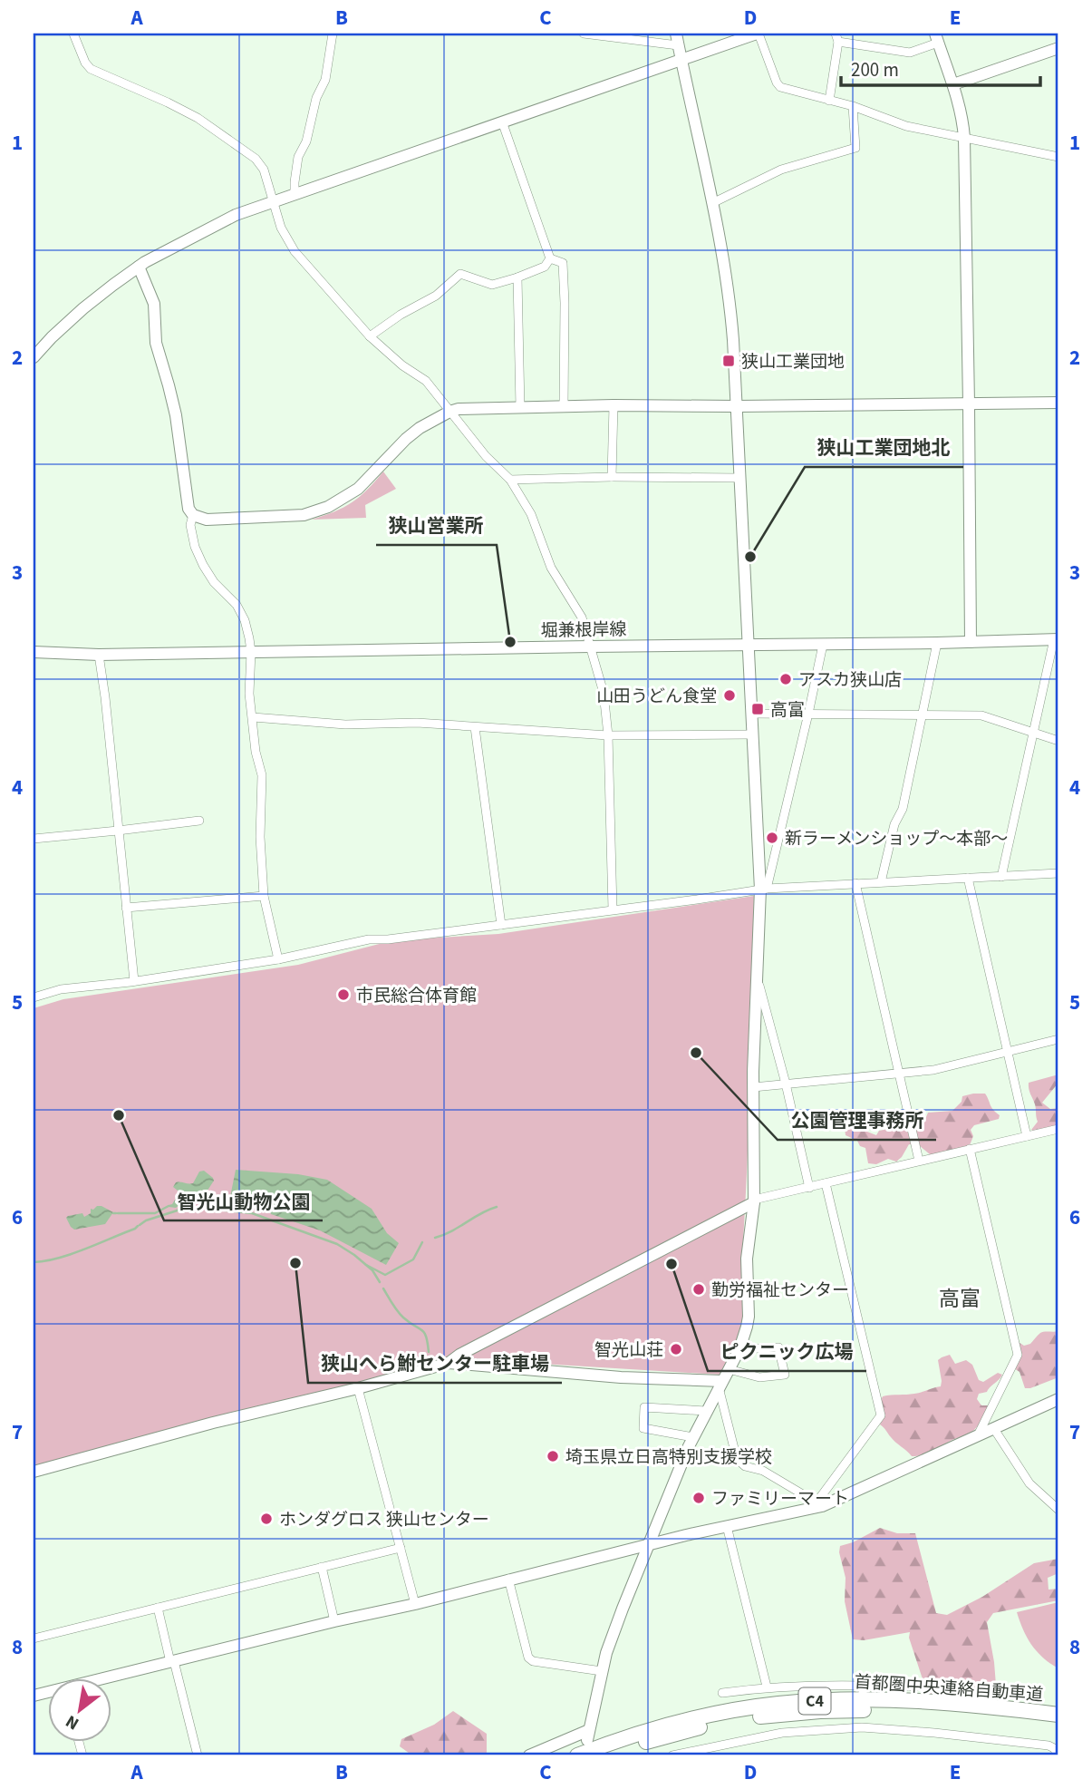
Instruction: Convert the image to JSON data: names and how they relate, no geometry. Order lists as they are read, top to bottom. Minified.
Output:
{"streets":{"highway":["首都圏中央連絡自動車道","C4"],"street":["堀兼根岸線"]},"districts":["高富"],"places":{"transit":["狭山工業団地","高富"],"other":["狭山工業団地北","狭山営業所","アスカ狭山店","山田うどん食堂","新ラーメンショップ～本部～","市民総合体育館","公園管理事務所","智光山動物公園","狭山へら鮒センター駐車場","ピクニック広場","勤労福祉センター","智光山荘","埼玉県立日高特別支援学校","ファミリーマート","ホンダグロス 狭山センター"]},"scale_bar":"200 m","north":"bottom left","grid":{"columns":["A","B","C","D","E"],"rows":["1","2","3","4","5","6","7","8"]}}
